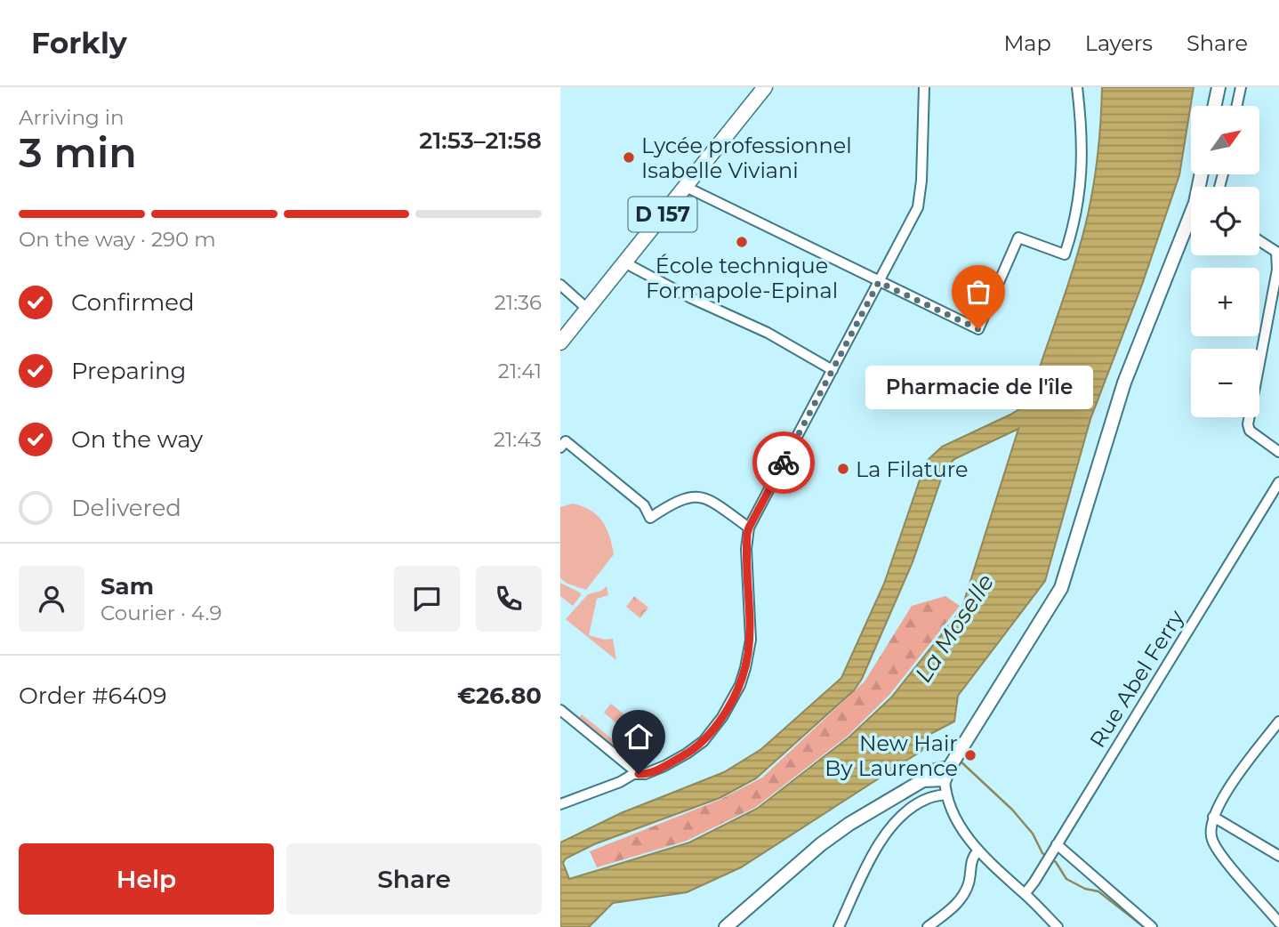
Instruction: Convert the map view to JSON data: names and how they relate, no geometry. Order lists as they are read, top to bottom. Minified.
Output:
{"streets":{"main road":["D 157"],"street":["Rue Abel Ferry"]},"water":["La Moselle"],"places":["Lycée professionnel Isabelle Viviani","École technique Formapole-Epinal","Pharmacie de l'île","La Filature","New Hair By Laurence"],"north":"top right","page":{"header":"Forkly","nav":["Map","Layers","Share"],"heading":["3 min","Arriving in","21:53–21:58"],"panel":["Sam","Courier · 4.9","Order #6409","€26.80"],"map_buttons":["+","−"],"bar":"On the way · 290 m","list":[["Confirmed","21:36"],["Preparing","21:41"],["On the way","21:43"],"Delivered"],"bubble":"Pharmacie de l'île","buttons":["Help","Share"]}}
